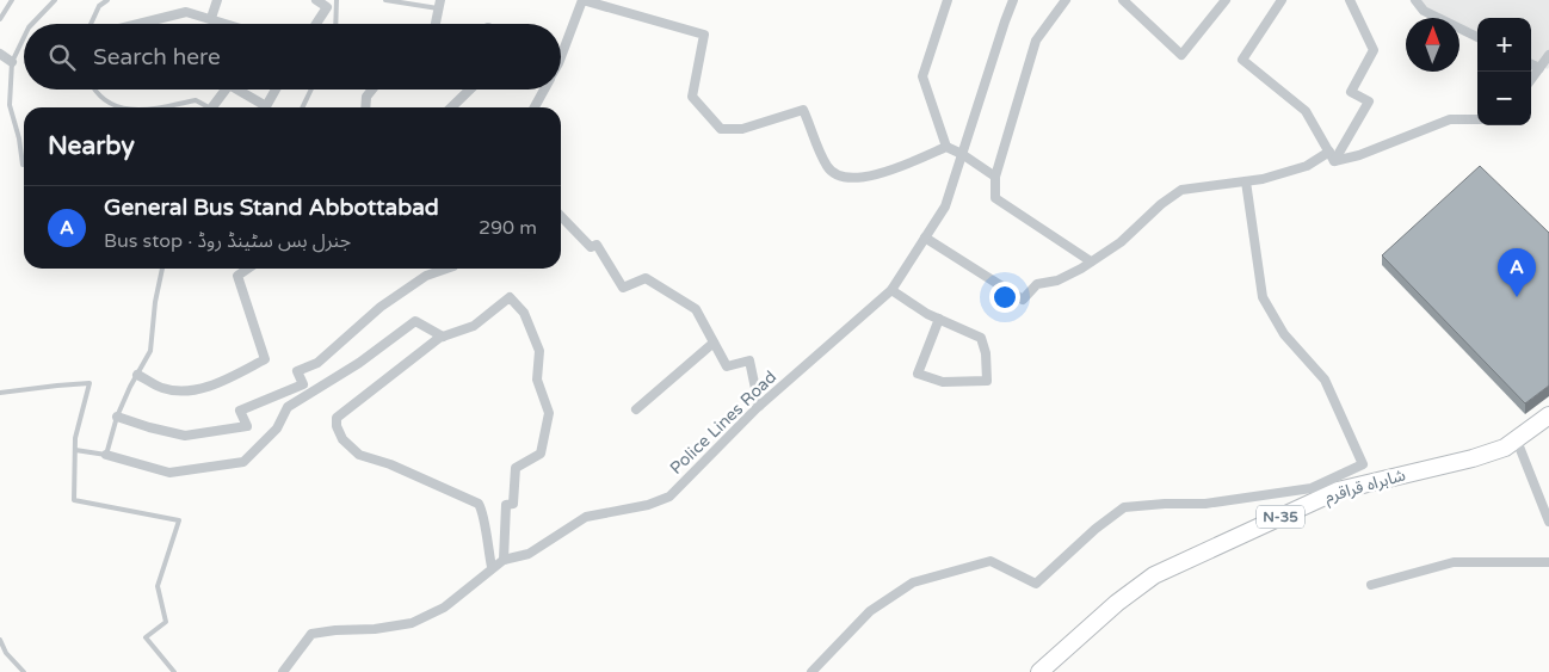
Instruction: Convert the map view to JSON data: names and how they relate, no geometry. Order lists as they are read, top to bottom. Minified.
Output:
{"streets":{"highway":["شاہراہ قراقرم","N-35"],"street":["Police Lines Road"]},"north":"top","page":{"map_buttons":["+","−"],"search":"Search here","heading":"Nearby","list":[{"mark":"A","name":"General Bus Stand Abbottabad","note":"Bus stop · جنرل بس سٹینڈ روڈ","value":"290 m"}],"pins":"A"}}
